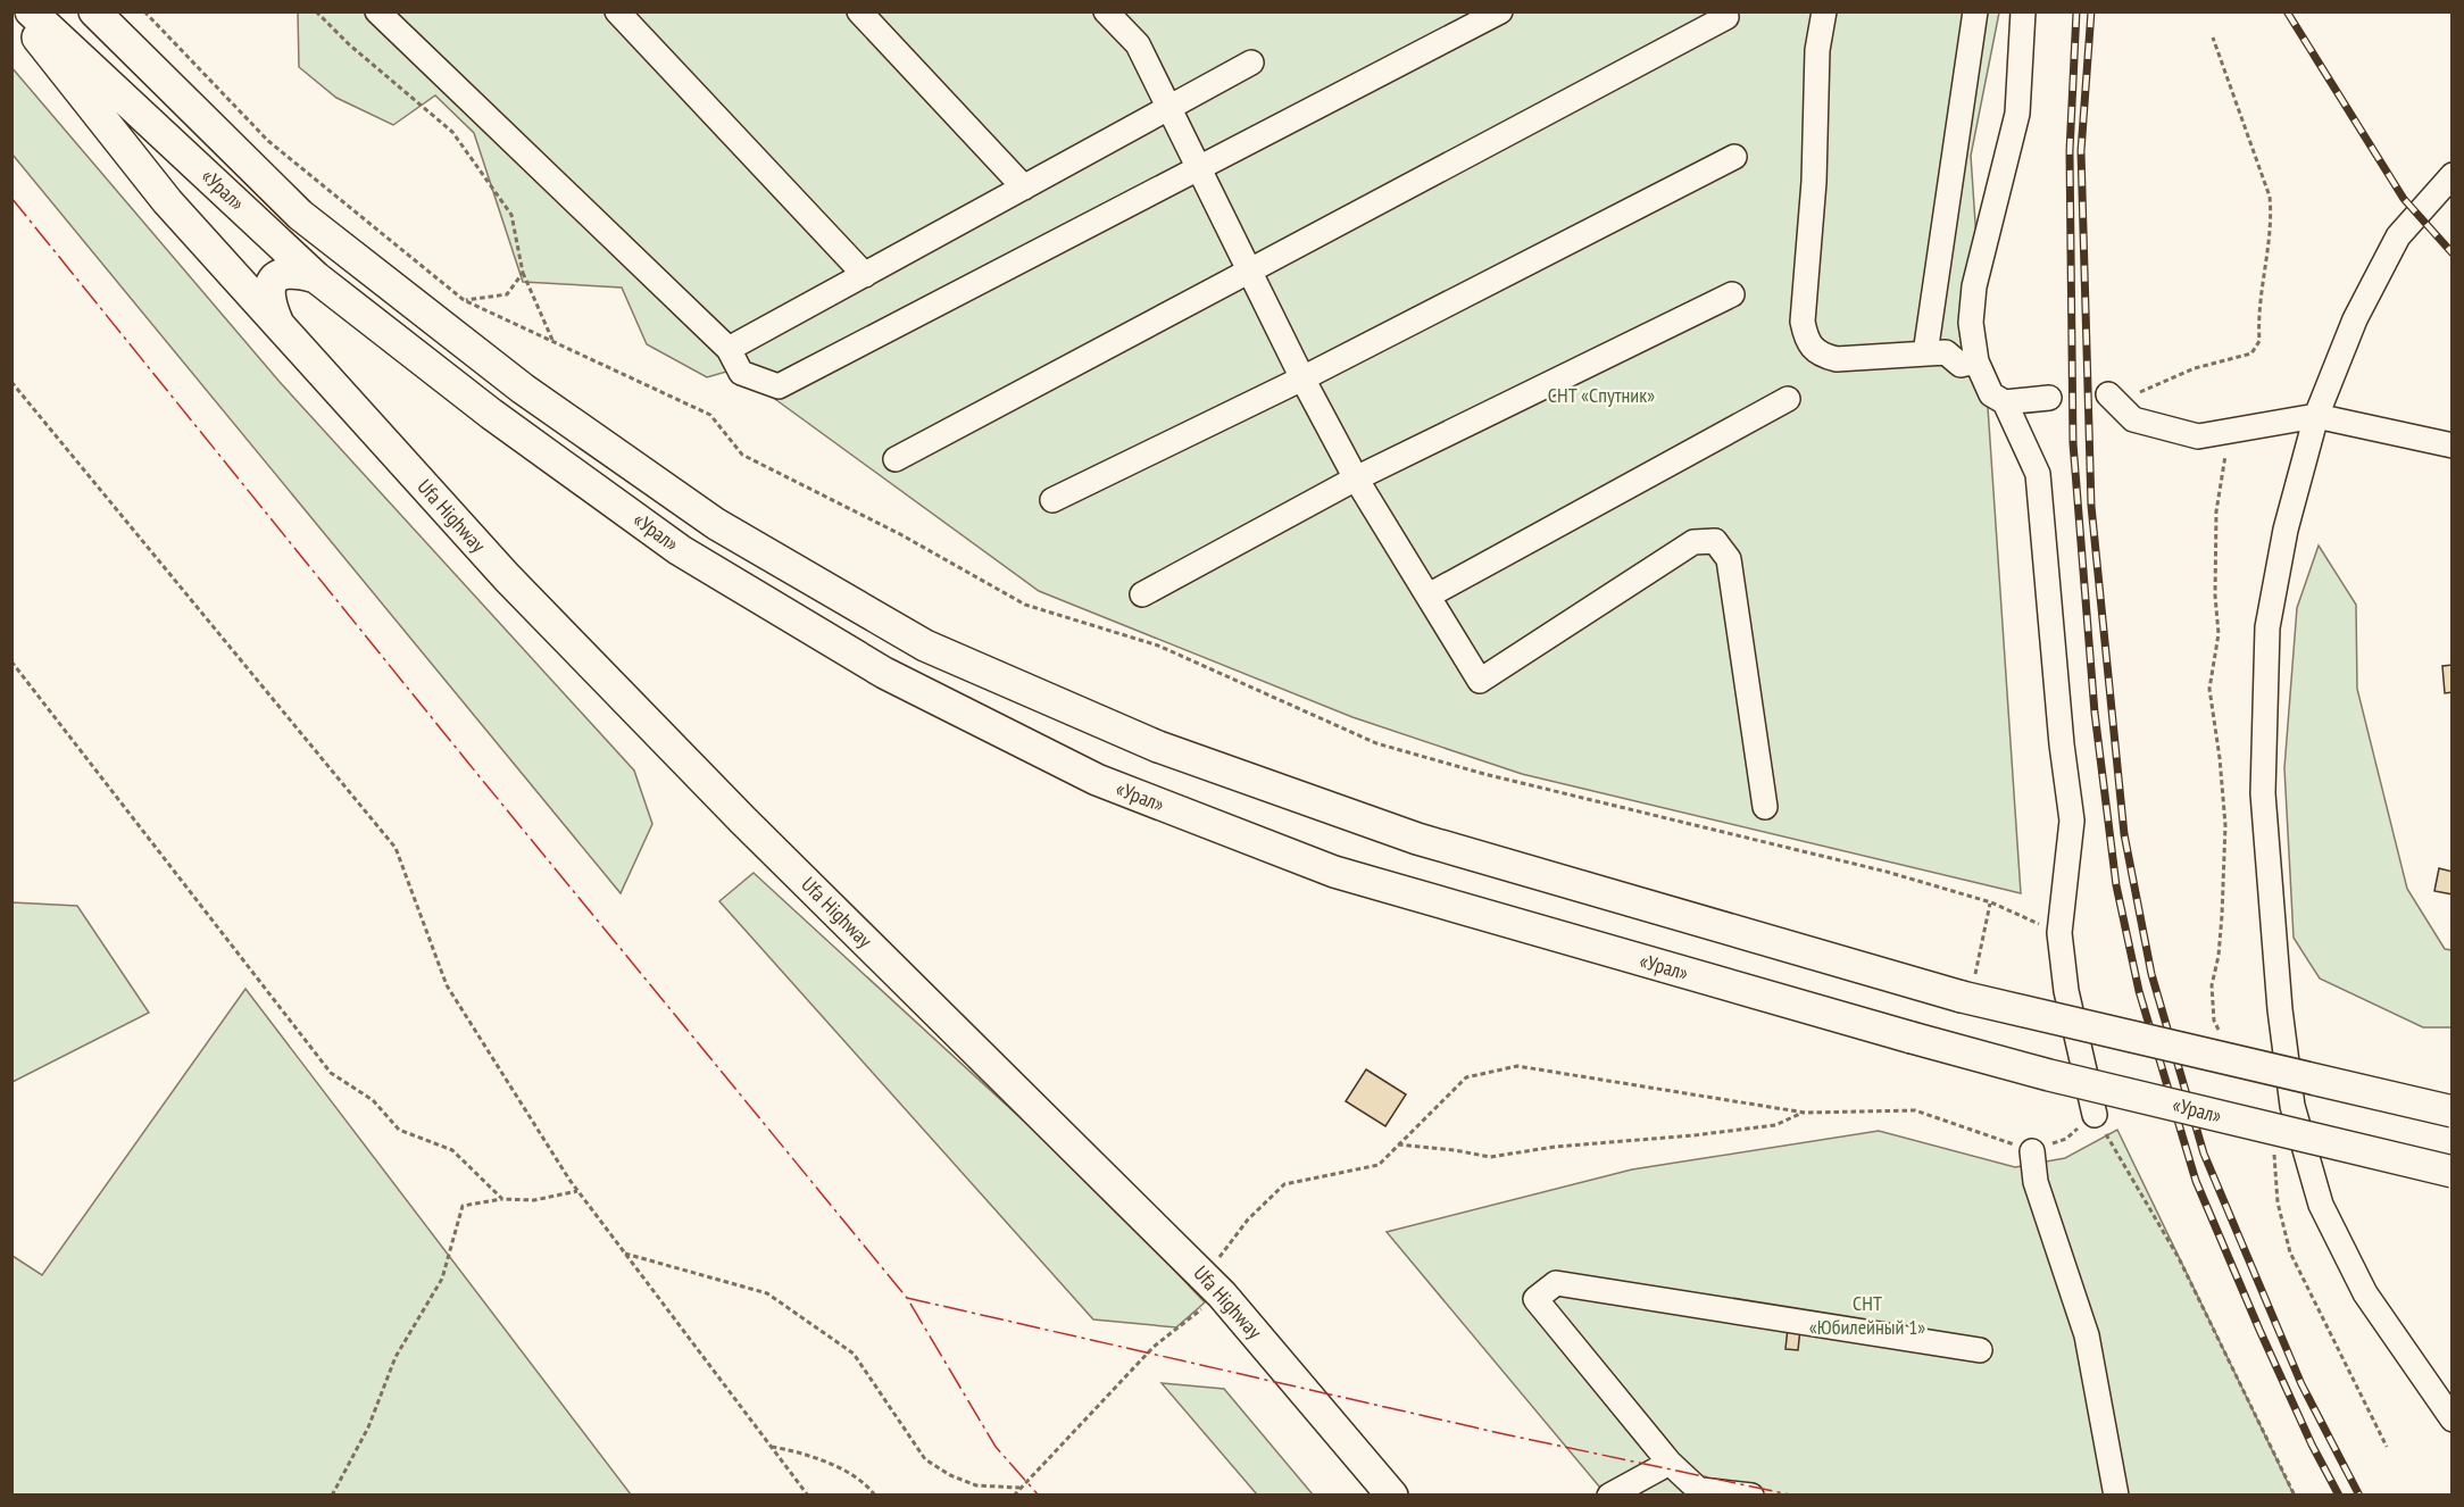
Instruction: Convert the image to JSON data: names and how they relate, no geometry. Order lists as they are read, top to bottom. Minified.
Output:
{"streets":{"main road":["«Урал»","Ufa Highway"]},"parks":["СНТ «Спутник»","СНТ «Юбилейный 1»"]}
